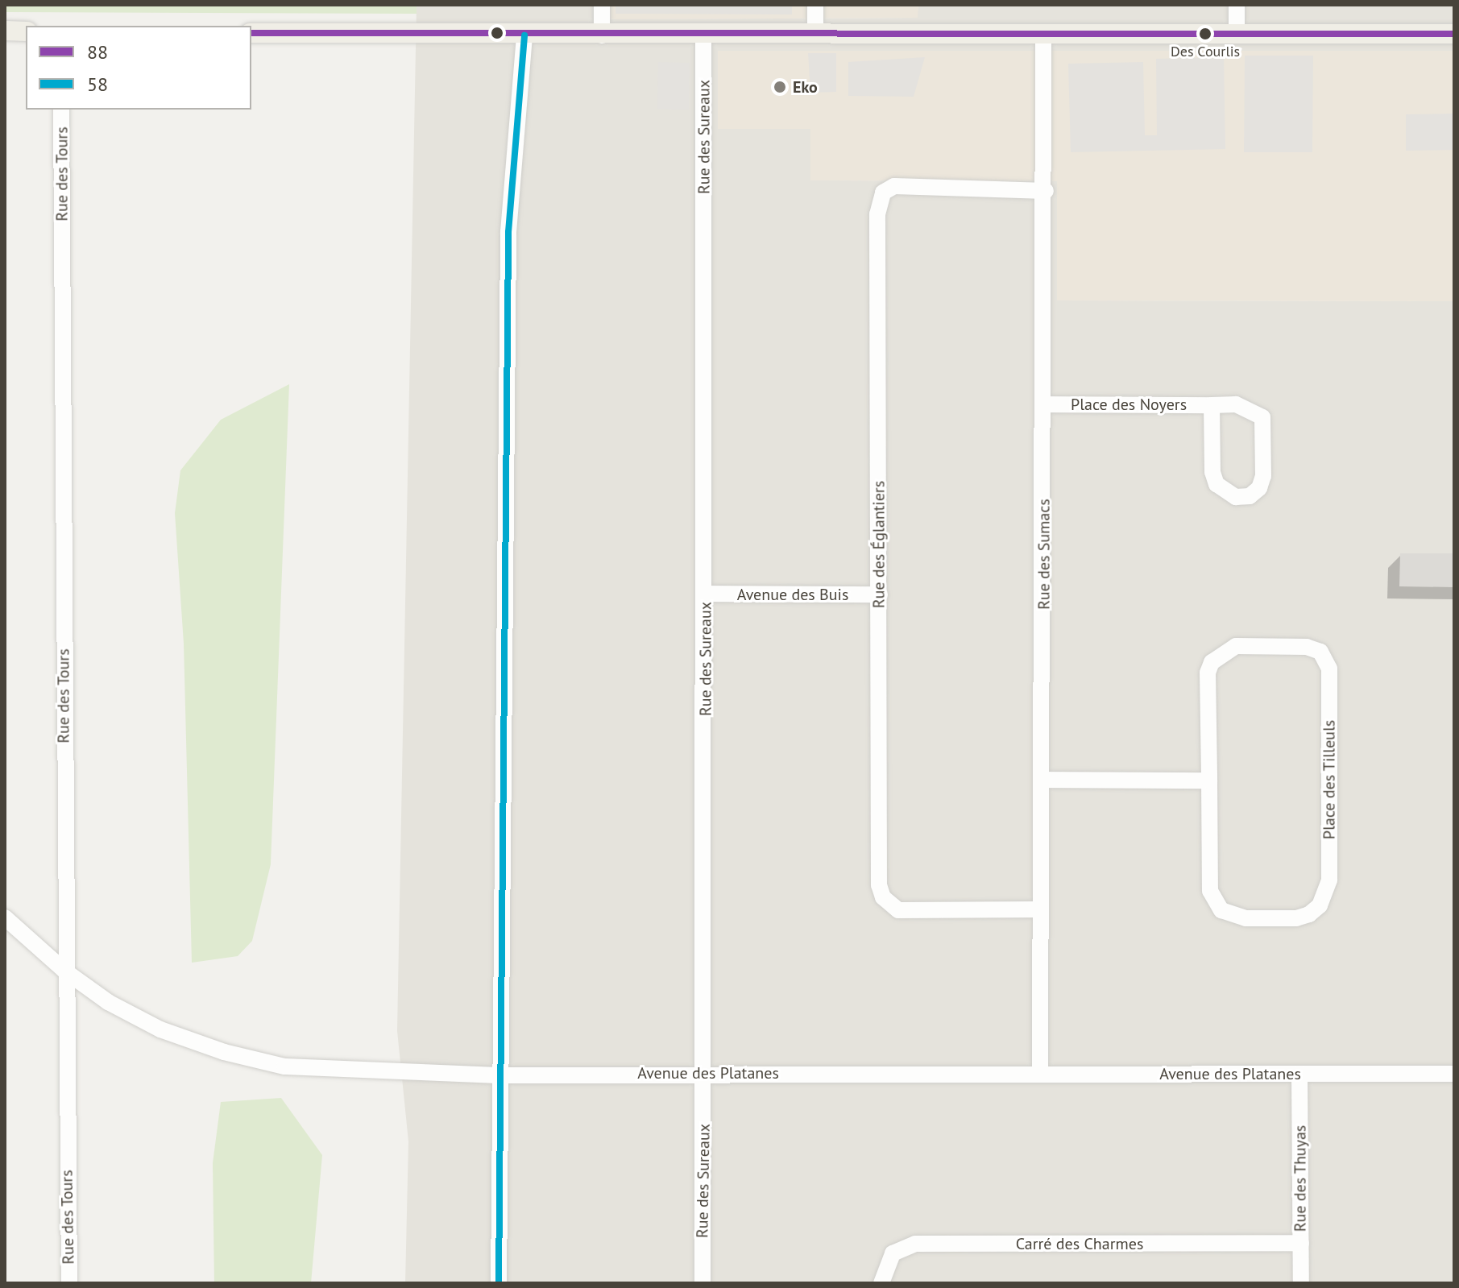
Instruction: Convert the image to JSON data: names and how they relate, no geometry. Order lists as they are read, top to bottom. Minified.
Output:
{"streets":{"street":["Rue des Sureaux","Rue des Tours","Place des Noyers","Rue des Églantiers","Rue des Sumacs","Avenue des Buis","Place des Tilleuls","Avenue des Platanes","Rue des Thuyas","Carré des Charmes"]},"crossings":[["Rue des Sureaux","Avenue des Buis"],["Rue des Sureaux","Avenue des Platanes"],["Rue des Tours","Avenue des Platanes"],["Place des Noyers","Rue des Sumacs"],["Rue des Églantiers","Rue des Sumacs"],["Rue des Églantiers","Avenue des Buis"],["Rue des Sumacs","Avenue des Platanes"],["Avenue des Platanes","Rue des Thuyas"],["Rue des Thuyas","Carré des Charmes"]],"places":["Des Courlis","Eko"],"lines":["transit line 88","transit line 58"],"legend":["88","58"]}
